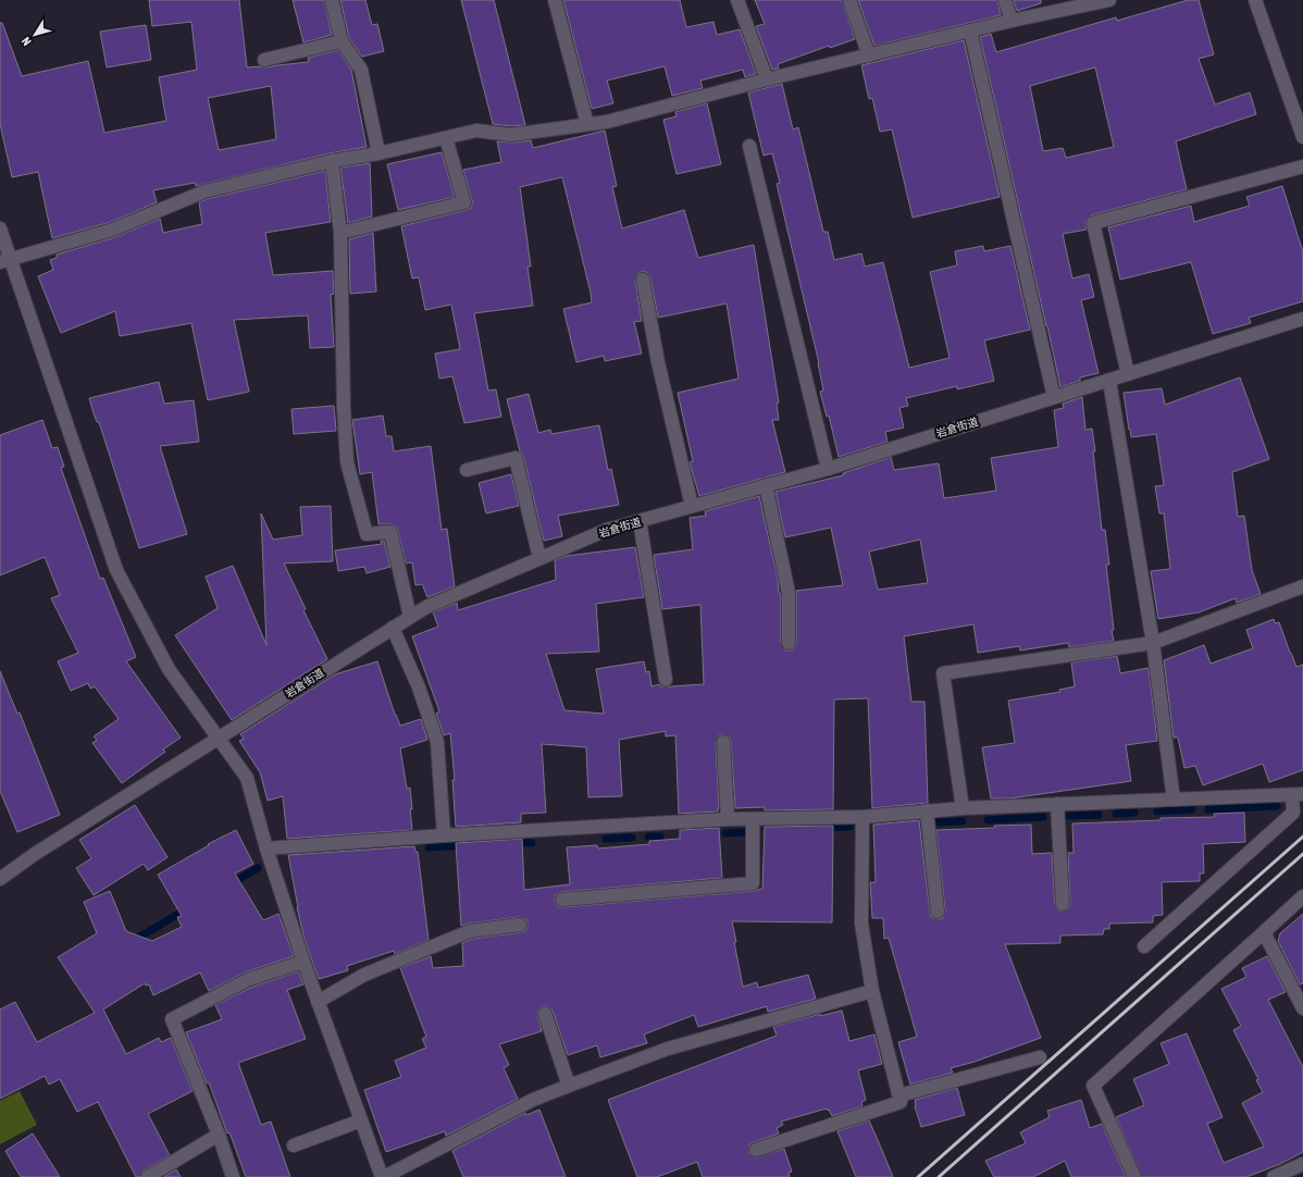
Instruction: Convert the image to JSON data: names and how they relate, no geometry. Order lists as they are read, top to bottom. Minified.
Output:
{"streets":{"street":["岩倉街道"]},"north":"bottom left"}
